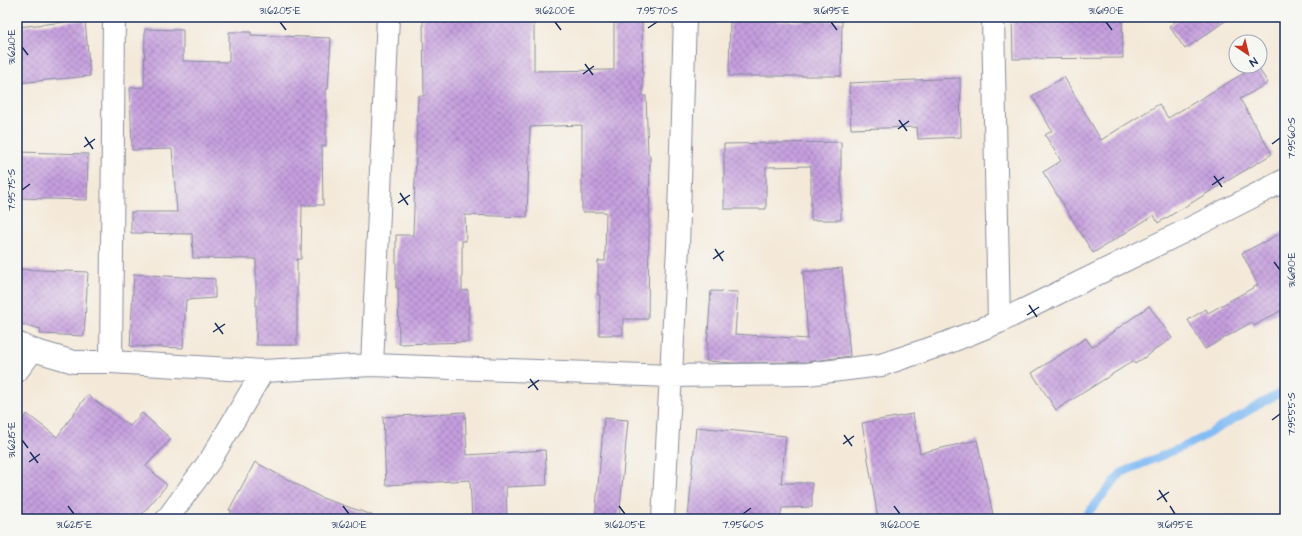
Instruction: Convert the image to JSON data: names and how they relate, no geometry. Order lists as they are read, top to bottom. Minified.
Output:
{"north":"bottom right","coordinates":["31.6205°E","31.6200°E","7.9570°S","31.6195°E","31.6190°E","31.6210°E","7.9560°S","7.9575°S","7.9555°S","31.6215°E"]}
